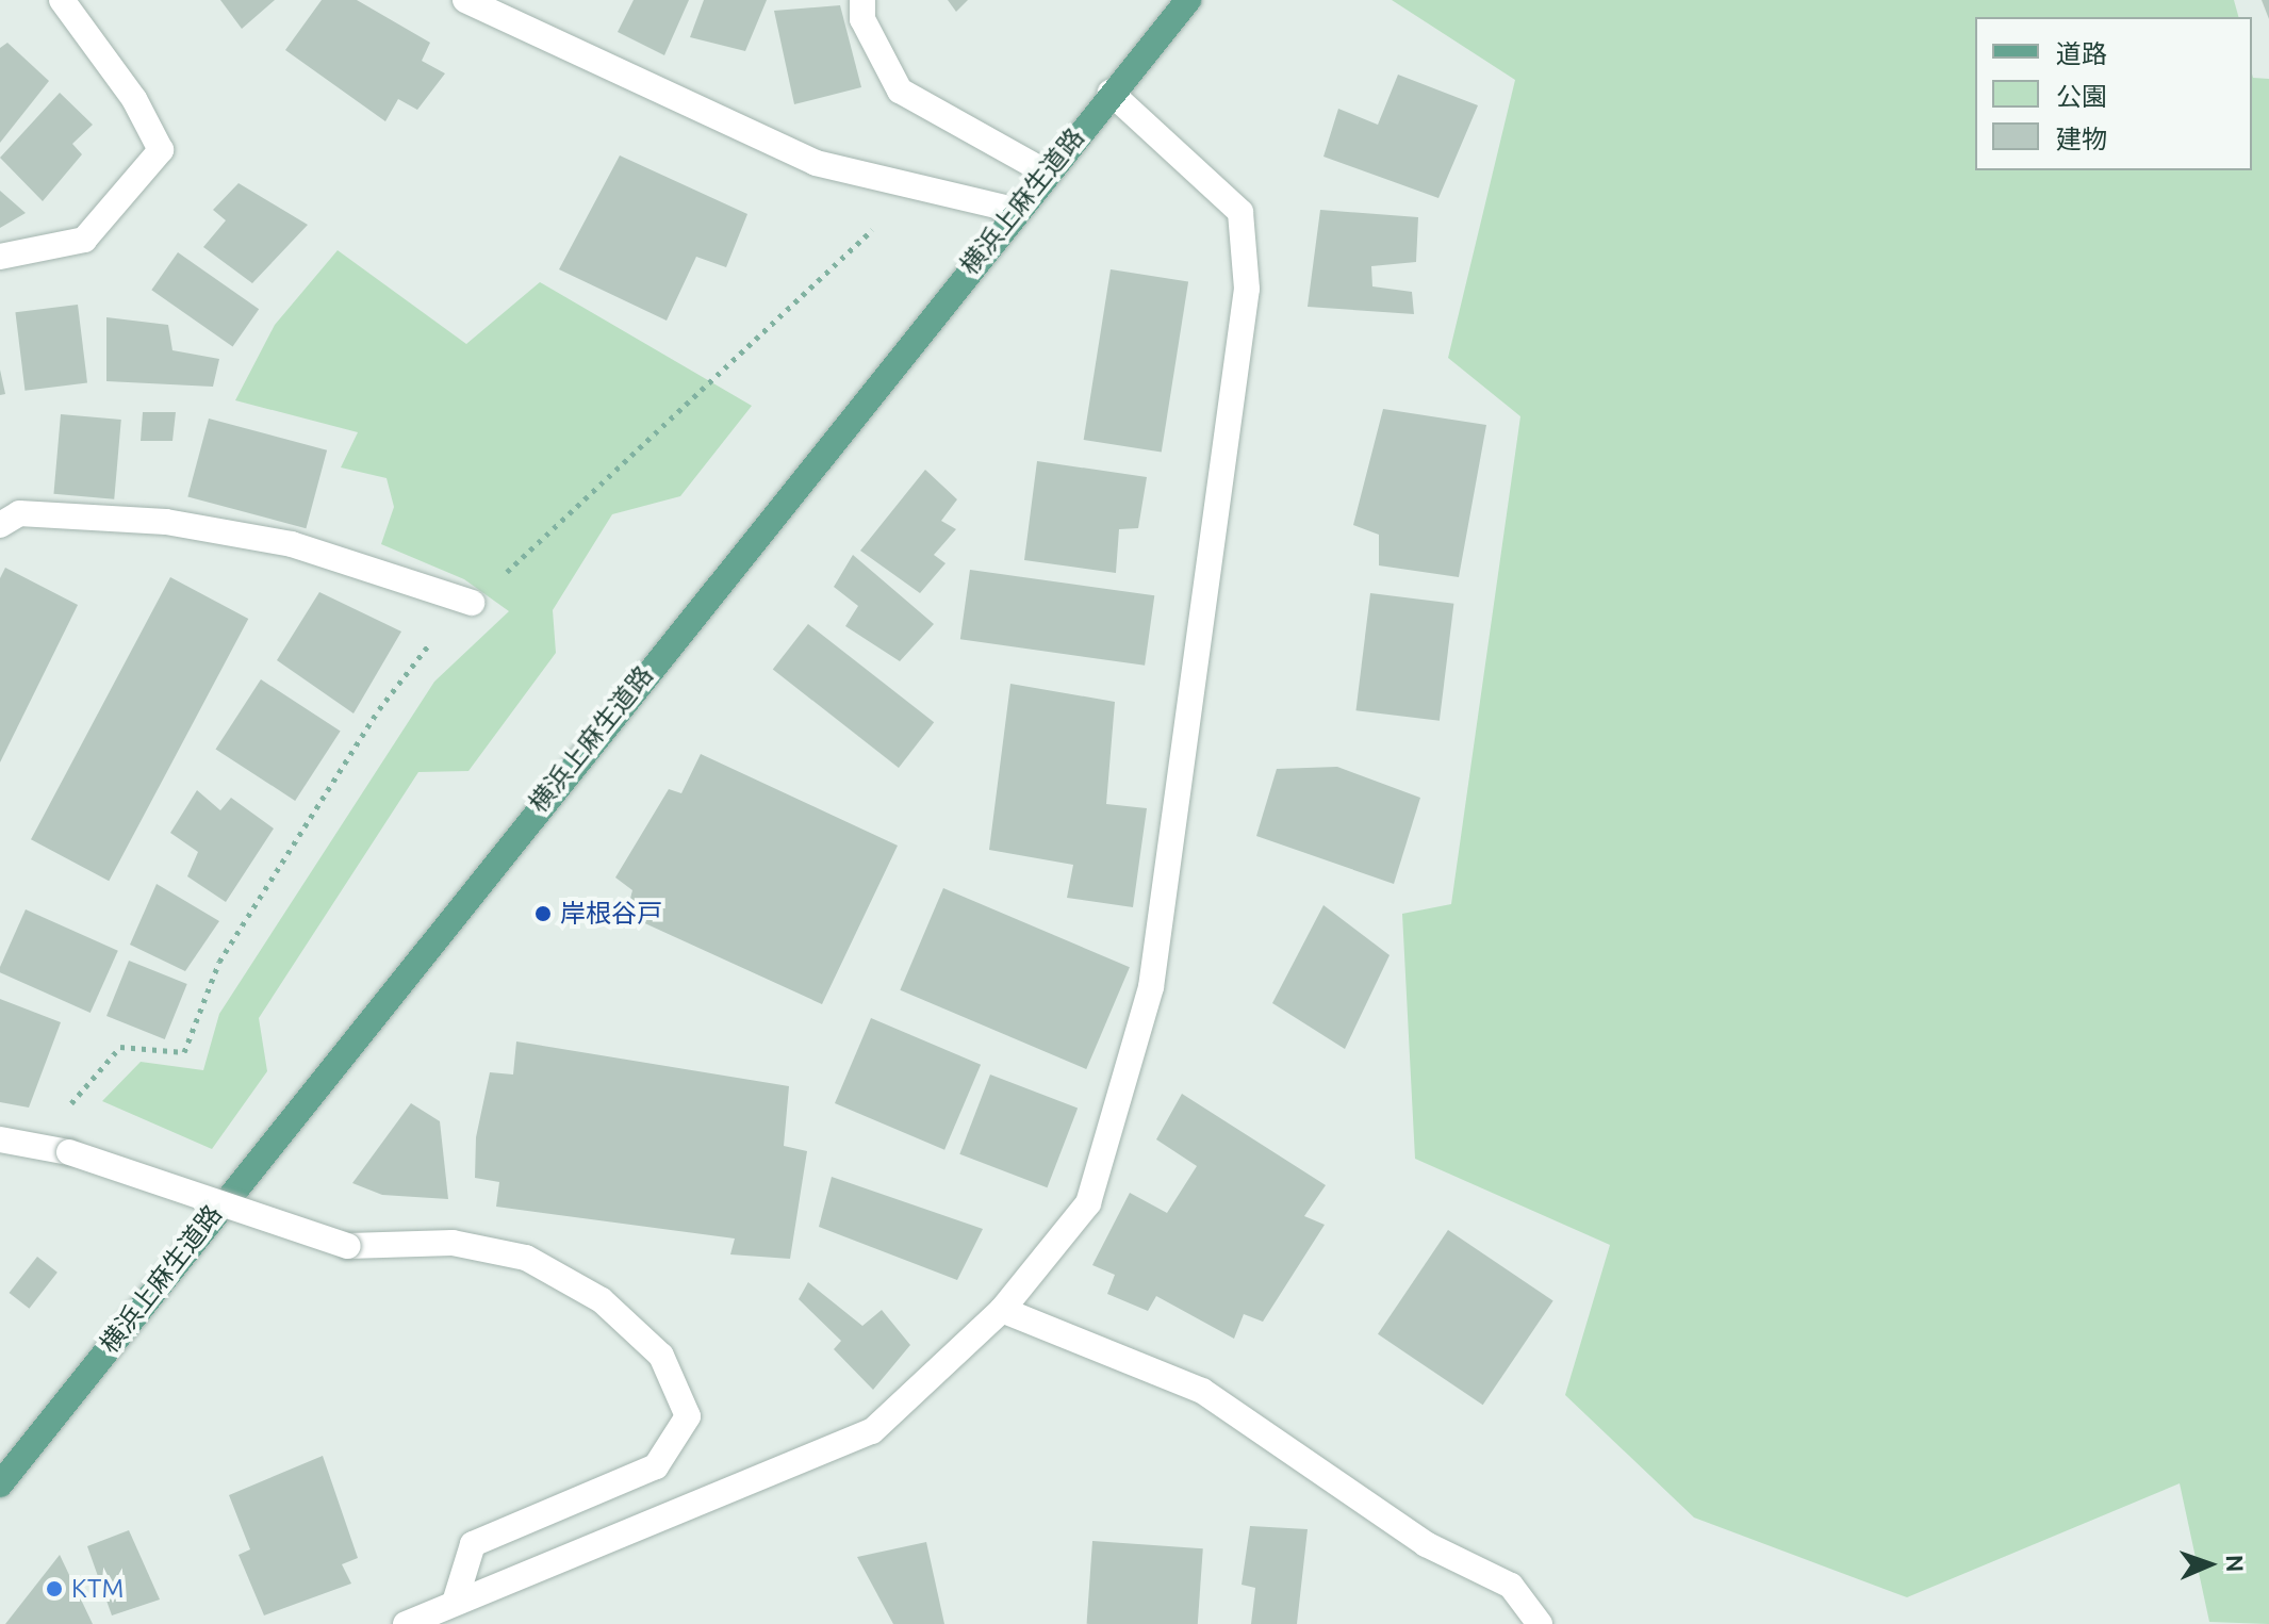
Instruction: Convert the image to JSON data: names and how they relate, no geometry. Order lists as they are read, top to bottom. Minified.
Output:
{"streets":{"main road":["横浜上麻生道路"]},"places":["岸根谷戸","KTM"],"legend":["道路","公園","建物"],"north":"right"}
